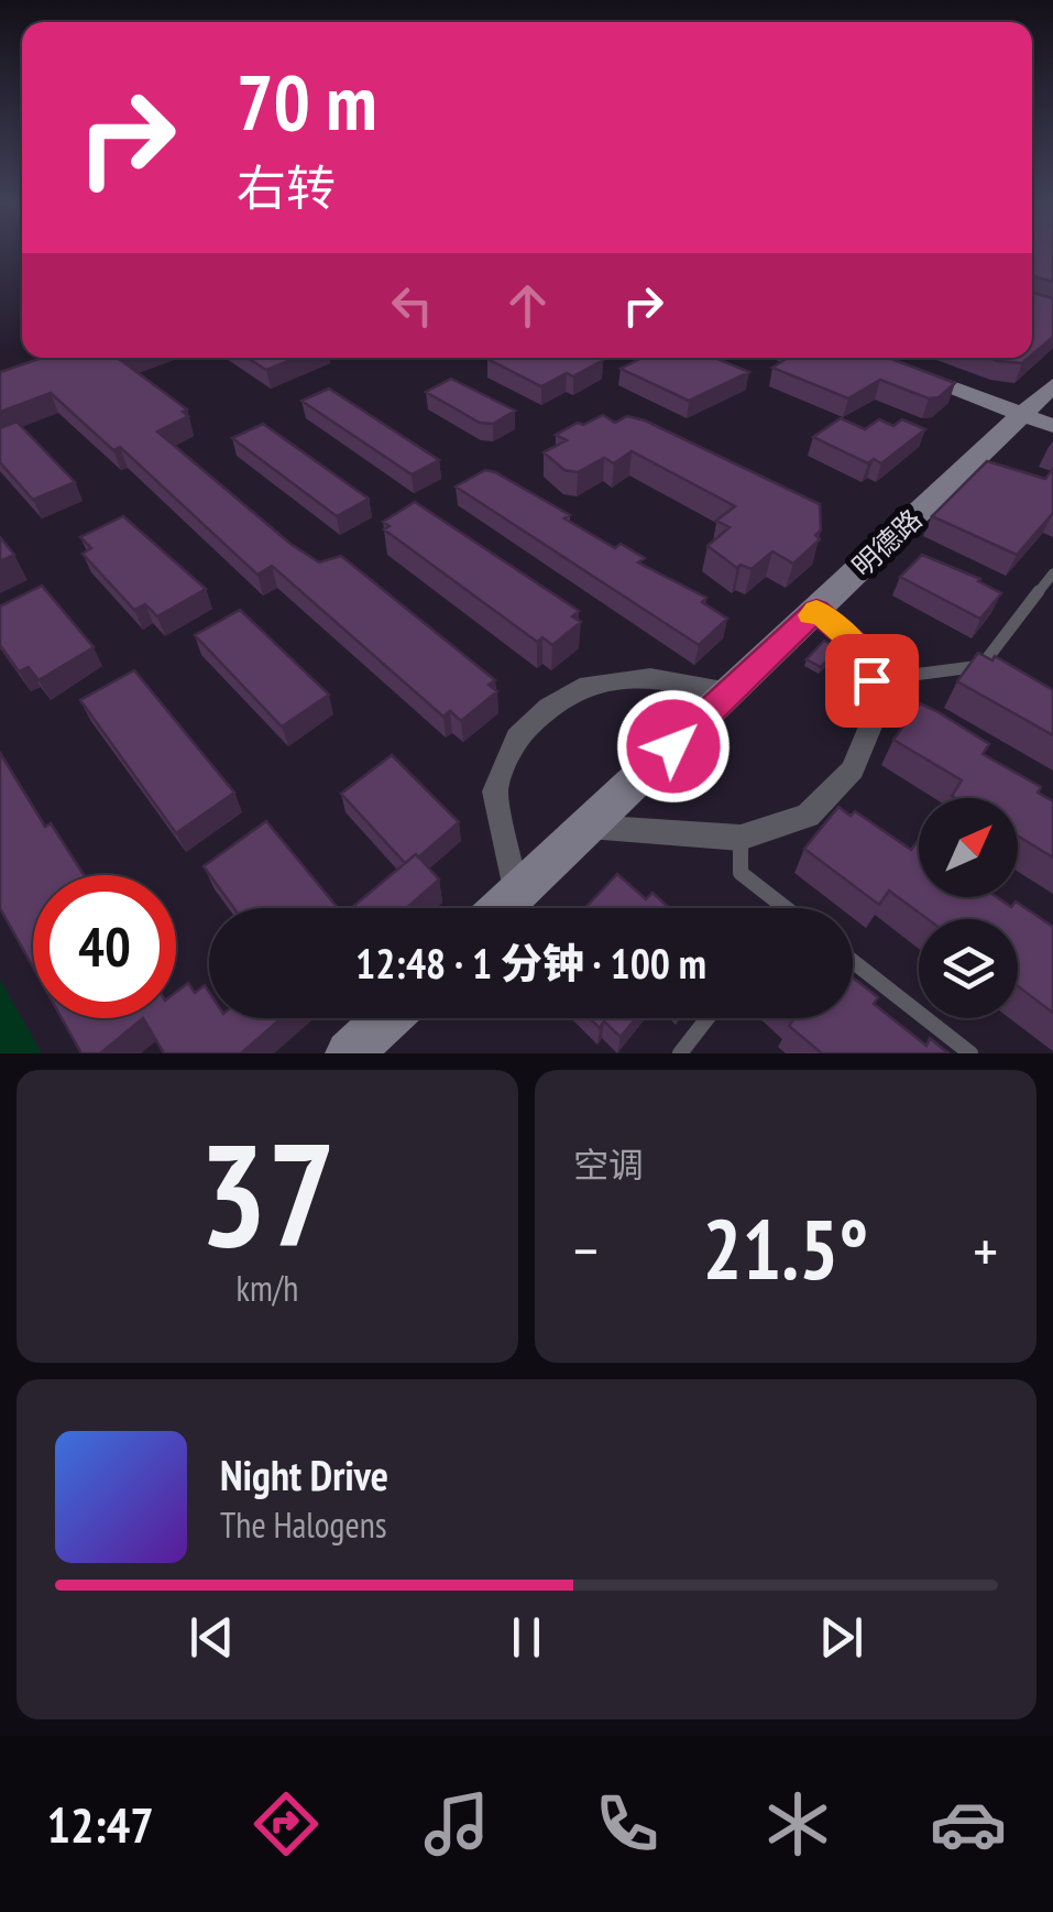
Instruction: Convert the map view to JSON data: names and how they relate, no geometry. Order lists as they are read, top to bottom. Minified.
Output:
{"streets":{"street":["明德路"]},"north":"top right","page":{"turn":["70 m","右转"],"limit":"40","trip":"12:48 · 1 分钟 · 100 m","tile":[["37","km/h"],"空调"],"heat":["−","21.5°","+"],"song":["Night Drive","The Halogens"],"tabs":"12:47"}}
